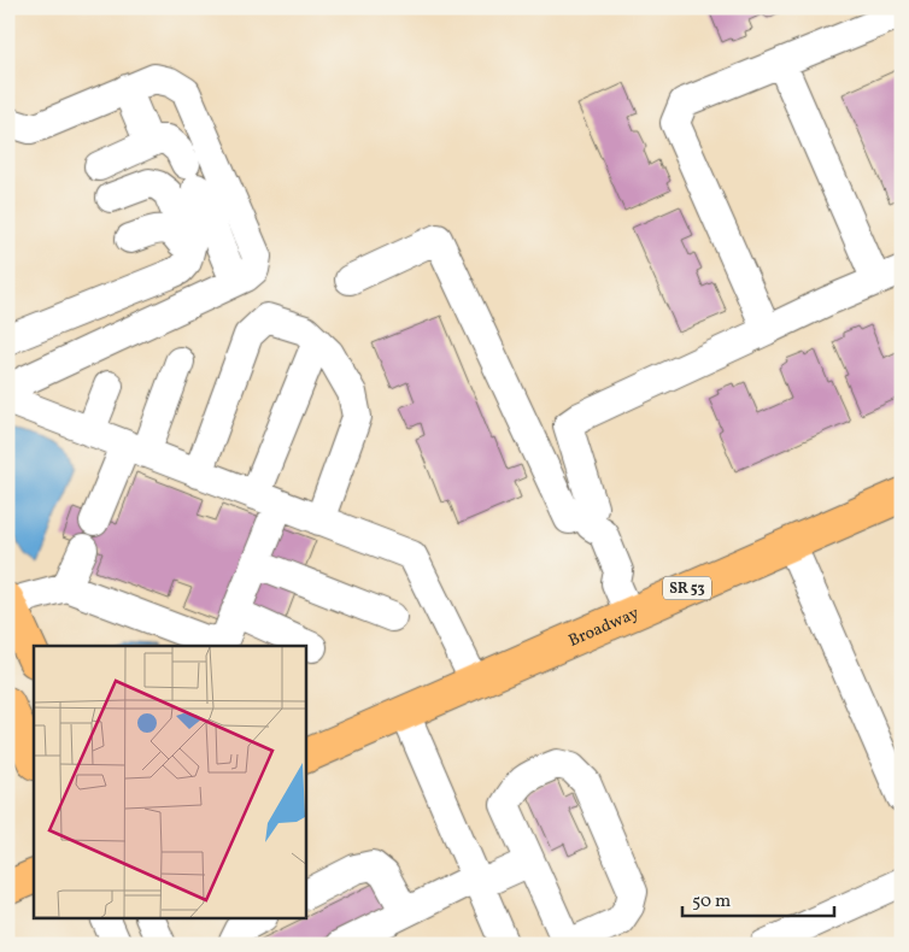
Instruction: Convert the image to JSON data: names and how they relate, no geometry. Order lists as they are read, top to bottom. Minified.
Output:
{"streets":{"main road":["SR 53","Broadway"]},"scale_bar":"50 m"}
